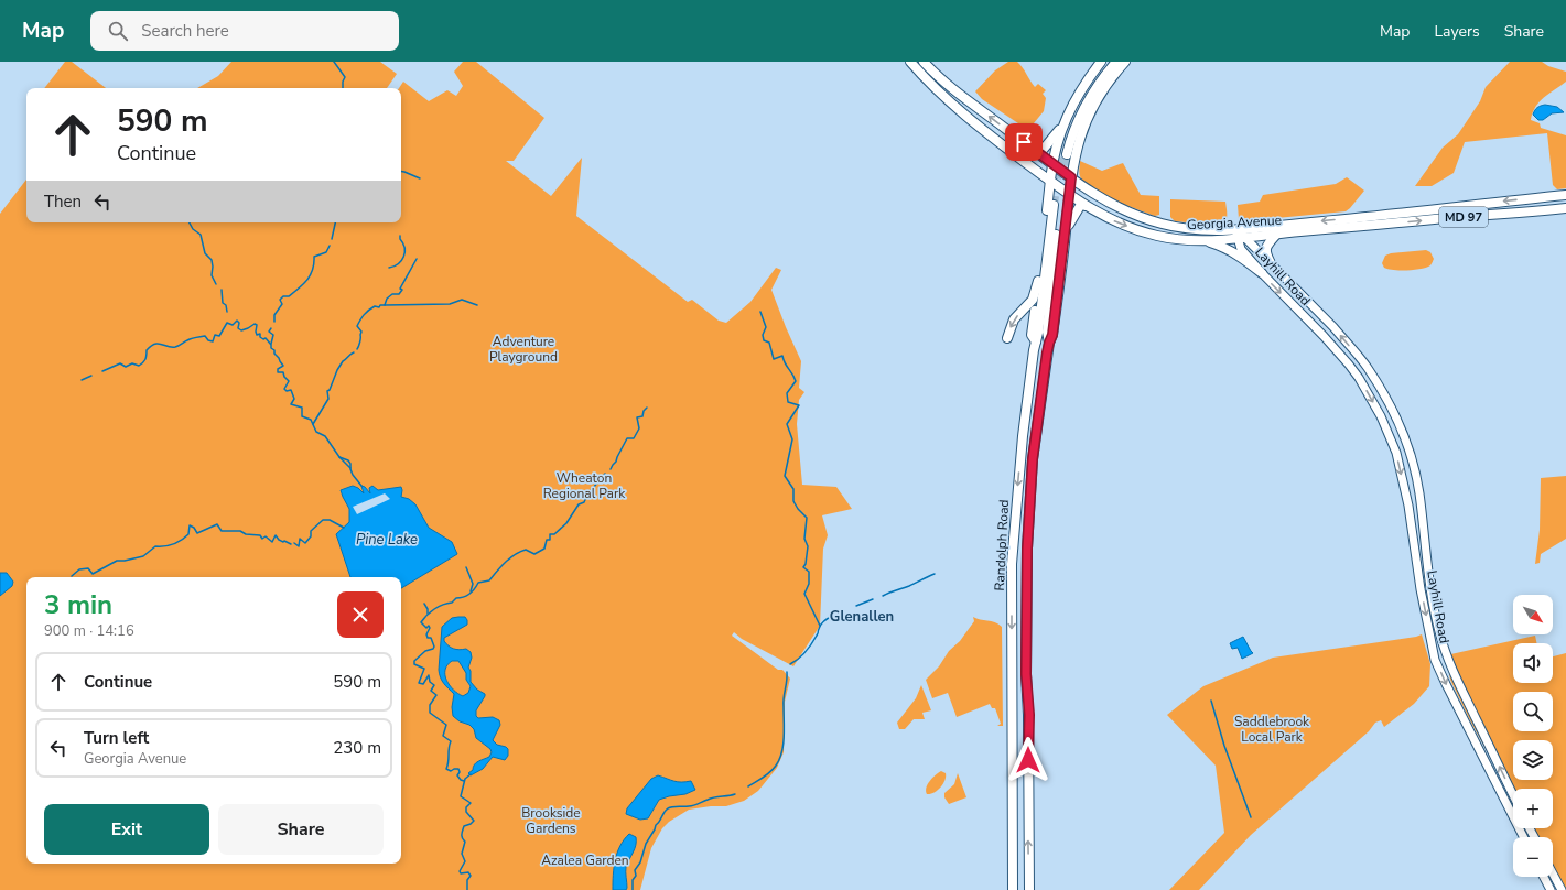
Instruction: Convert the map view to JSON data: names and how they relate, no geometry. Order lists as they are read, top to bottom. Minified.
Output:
{"streets":{"main road":["MD 97","Georgia Avenue","Layhill Road","Randolph Road"]},"crossings":[["Georgia Avenue","Layhill Road"]],"districts":["Glenallen"],"water":["Pine Lake"],"parks":["Adventure Playground","Wheaton Regional Park","Saddlebrook Local Park","Brookside Gardens","Azalea Garden"],"north":"bottom right","page":{"header":"Map","search":"Search here","nav":["Map","Layers","Share"],"turn":["590 m","Continue"],"then":"Then","heading":["3 min","900 m · 14:16"],"map_buttons":["+","−"],"list":[{"name":"Continue","value":"590 m"},{"name":"Turn left","note":"Georgia Avenue","value":"230 m"}],"buttons":["Exit","Share"]}}
